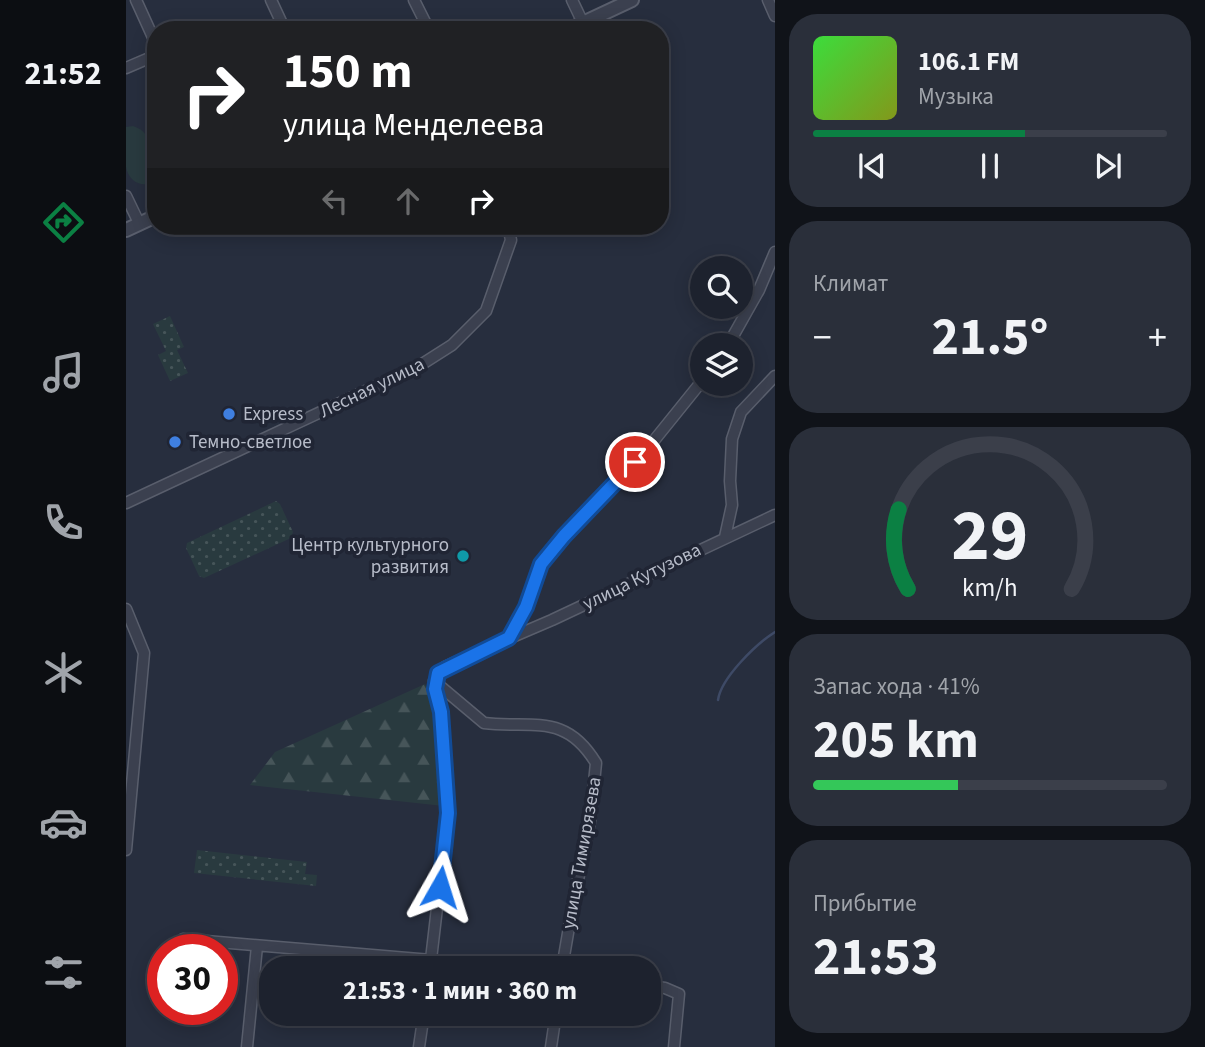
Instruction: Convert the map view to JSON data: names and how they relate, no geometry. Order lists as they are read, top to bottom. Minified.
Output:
{"streets":{"street":["Лесная улица","улица Кутузова","улица Тимирязева"]},"crossings":[["улица Кутузова","улица Тимирязева"]],"places":["Express","Темно-светлое","Центр культурного развития"],"page":{"tabs":"21:52","turn":["150 m","улица Менделеева"],"song":["106.1 FM","Музыка"],"tile":["Климат",["Запас хода · 41%","205 km"],["Прибытие","21:53"]],"heat":["−","21.5°","+"],"limit":"30","trip":"21:53 · 1 мин · 360 m","gauge":["29","km/h"]}}
